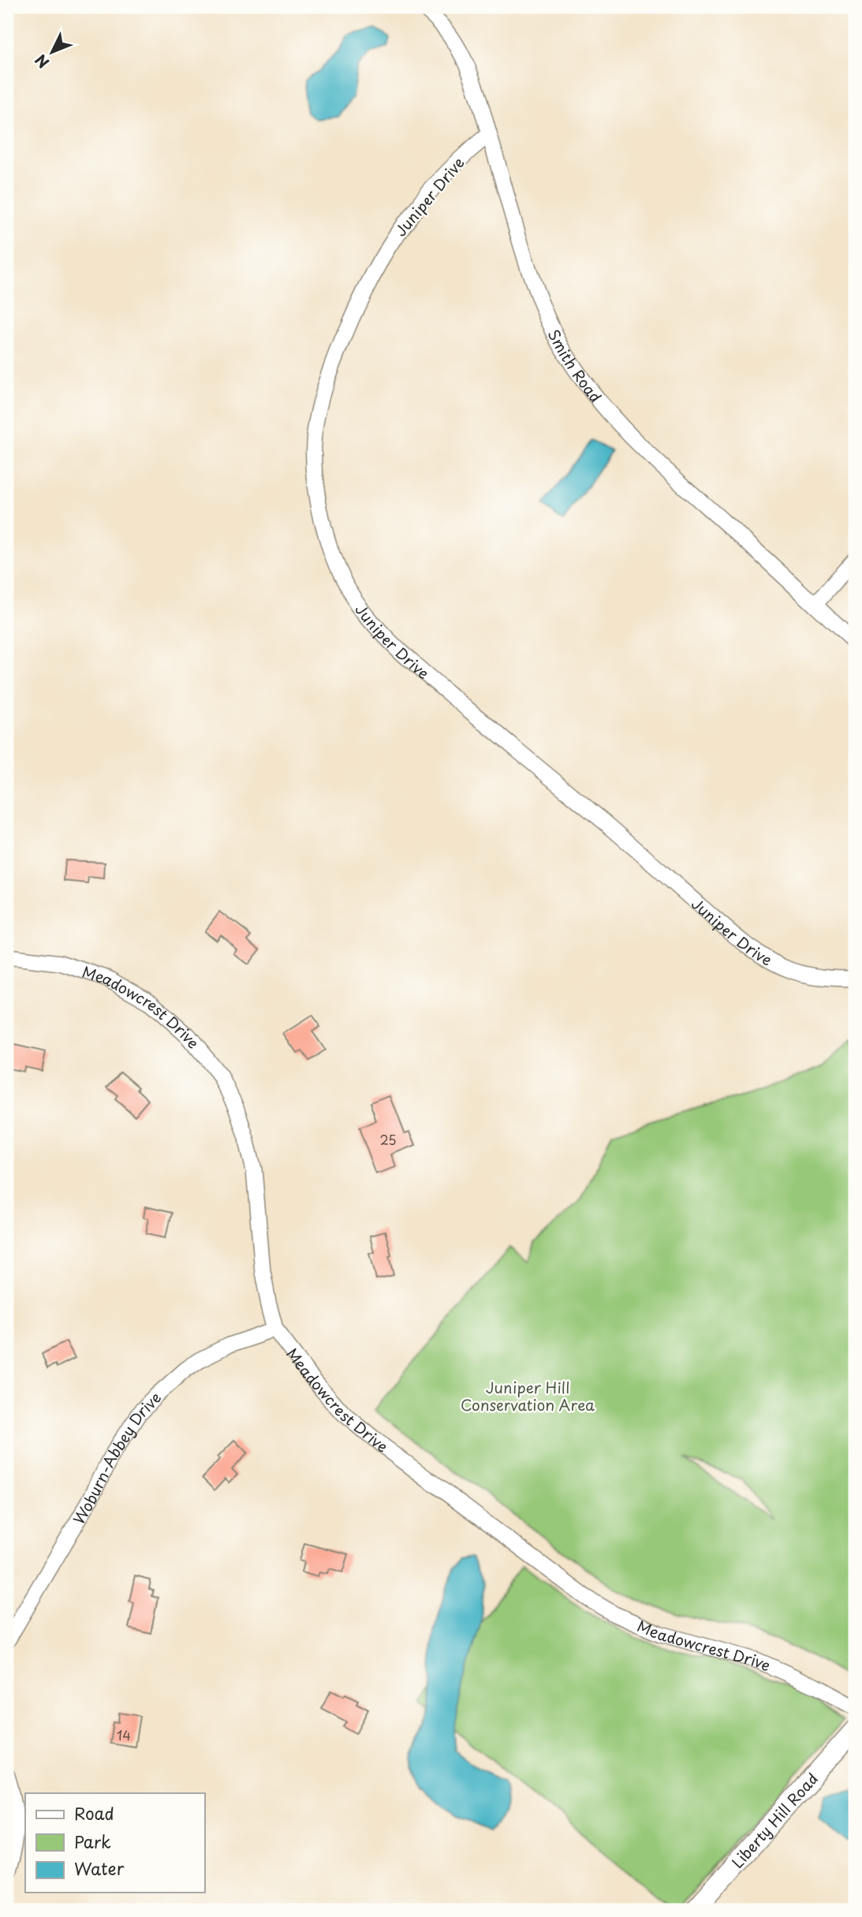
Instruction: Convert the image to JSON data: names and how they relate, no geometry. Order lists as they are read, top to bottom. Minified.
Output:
{"streets":{"street":["Juniper Drive","Smith Road","Meadowcrest Drive","Woburn-Abbey Drive","Liberty Hill Road"]},"crossings":[["Juniper Drive","Smith Road"],["Meadowcrest Drive","Woburn-Abbey Drive"]],"parks":["Juniper Hill Conservation Area"],"house_numbers":["25","14"],"legend":["Road","Park","Water"],"north":"bottom left"}
